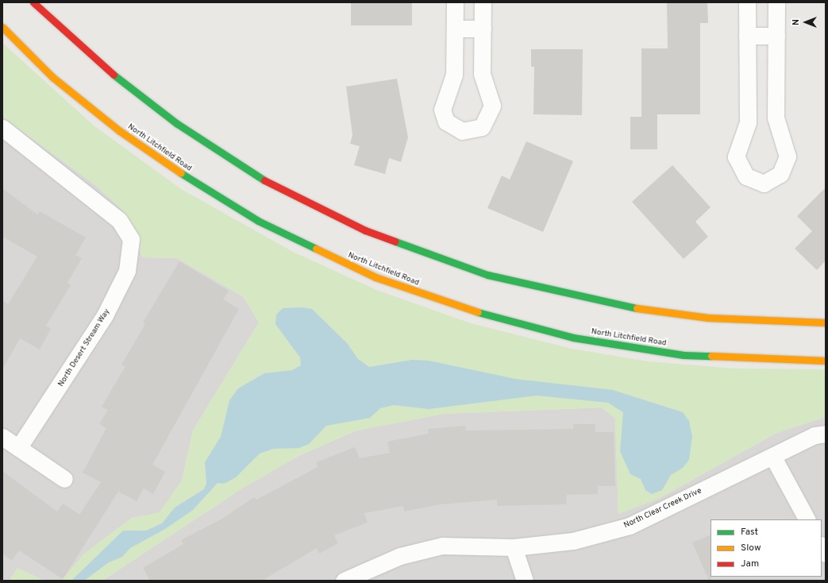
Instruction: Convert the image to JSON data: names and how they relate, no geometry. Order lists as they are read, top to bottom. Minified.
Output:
{"streets":{"main road":["North Litchfield Road"],"street":["North Desert Stream Way","North Clear Creek Drive"]},"legend":["Fast","Slow","Jam"],"north":"left"}
